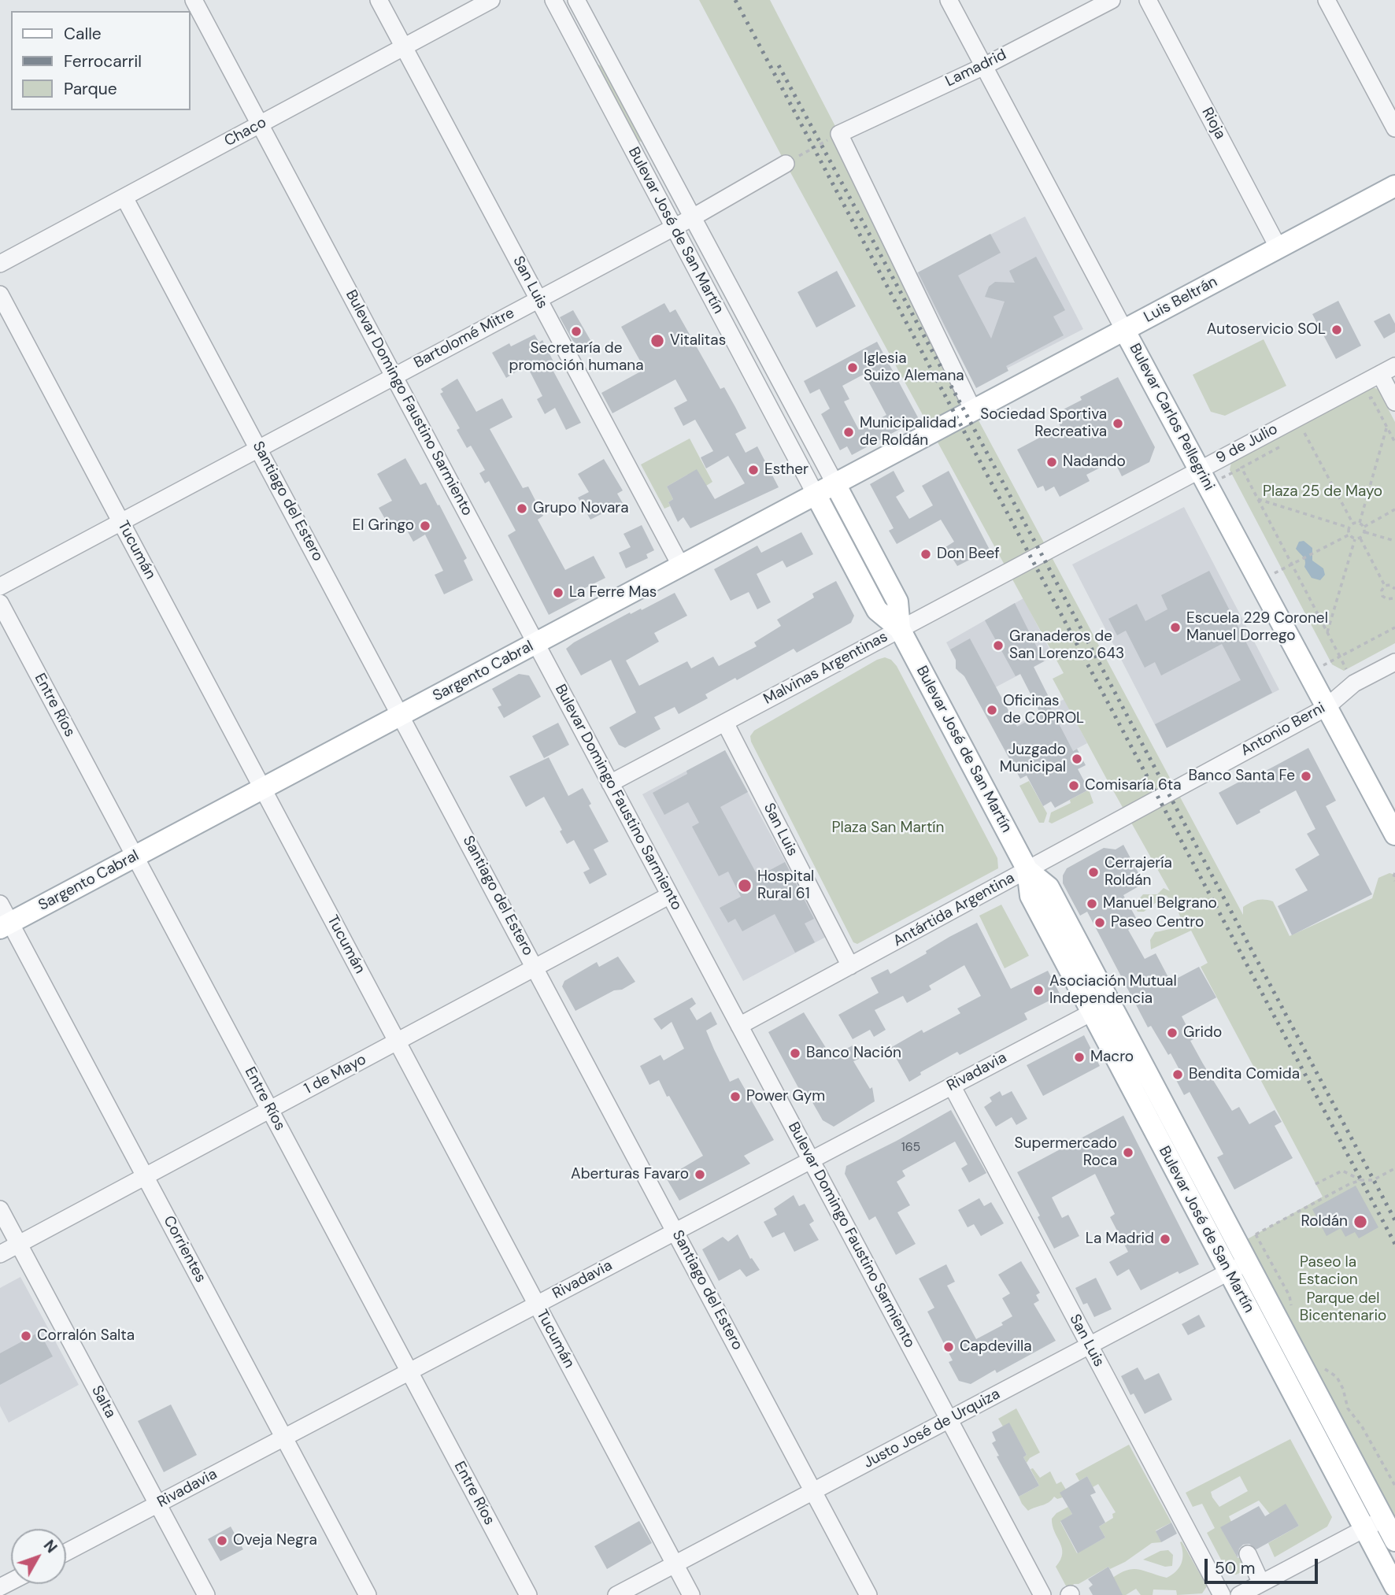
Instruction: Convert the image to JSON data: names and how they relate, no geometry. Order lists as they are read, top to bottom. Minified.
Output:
{"streets":{"main road":["Bulevar José de San Martín","Luis Beltrán","Bulevar Carlos Pellegrini","Sargento Cabral"],"street":["Lamadrid","Rioja","Chaco","San Luis","Bartolomé Mitre","Bulevar Domingo Faustino Sarmiento","9 de Julio","Santiago del Estero","Tucumán","Malvinas Argentinas","Entre Ríos","Antonio Berni","Antártida Argentina","Rivadavia","1 de Mayo","Corrientes","Salta","Justo José de Urquiza"]},"crossings":[["Lamadrid","Bulevar Carlos Pellegrini"],["Rioja","Luis Beltrán"],["Chaco","San Luis"],["Chaco","Bulevar Domingo Faustino Sarmiento"],["Chaco","Santiago del Estero"],["Bulevar José de San Martín","Bartolomé Mitre"],["Bulevar José de San Martín","Malvinas Argentinas"],["Bulevar José de San Martín","Sargento Cabral"],["Bulevar José de San Martín","Antártida Argentina"],["Bulevar José de San Martín","Rivadavia"],["Bulevar José de San Martín","Justo José de Urquiza"],["San Luis","Bartolomé Mitre"],["San Luis","Malvinas Argentinas"],["San Luis","Sargento Cabral"],["San Luis","Antártida Argentina"],["San Luis","Rivadavia"],["San Luis","Justo José de Urquiza"],["Luis Beltrán","Bulevar Carlos Pellegrini"],["Luis Beltrán","Sargento Cabral"],["Bartolomé Mitre","Bulevar Domingo Faustino Sarmiento"],["Bartolomé Mitre","Santiago del Estero"],["Bartolomé Mitre","Tucumán"],["Bulevar Domingo Faustino Sarmiento","Malvinas Argentinas"],["Bulevar Domingo Faustino Sarmiento","Sargento Cabral"],["Bulevar Domingo Faustino Sarmiento","Antártida Argentina"],["Bulevar Domingo Faustino Sarmiento","Rivadavia"],["Bulevar Domingo Faustino Sarmiento","1 de Mayo"],["Bulevar Domingo Faustino Sarmiento","Justo José de Urquiza"],["Bulevar Carlos Pellegrini","9 de Julio"],["Bulevar Carlos Pellegrini","Antonio Berni"],["9 de Julio","Malvinas Argentinas"],["Santiago del Estero","Sargento Cabral"],["Santiago del Estero","Rivadavia"],["Santiago del Estero","1 de Mayo"],["Santiago del Estero","Justo José de Urquiza"],["Tucumán","Sargento Cabral"],["Tucumán","Rivadavia"],["Tucumán","1 de Mayo"],["Tucumán","Justo José de Urquiza"],["Sargento Cabral","Entre Ríos"],["Sargento Cabral","Corrientes"],["Entre Ríos","Rivadavia"],["Entre Ríos","1 de Mayo"],["Antonio Berni","Antártida Argentina"],["Rivadavia","Corrientes"],["Rivadavia","Salta"],["1 de Mayo","Corrientes"],["1 de Mayo","Salta"]],"parks":["Plaza 25 de Mayo","Plaza San Martín","Paseo la Estacion","Parque del Bicentenario"],"places":["Autoservicio SOL","Secretaría de promoción humana","Vitalitas","Iglesia Suizo Alemana","Sociedad Sportiva Recreativa","Municipalidad de Roldán","Nadando","Esther","Grupo Novara","El Gringo","Don Beef","La Ferre Mas","Escuela 229 Coronel Manuel Dorrego","Granaderos de San Lorenzo 643","Oficinas de COPROL","Juzgado Municipal","Banco Santa Fe","Comisaría 6ta","Cerrajería Roldán","Hospital Rural 61","Manuel Belgrano","Paseo Centro","Asociación Mutual Independencia","Grido","Banco Nación","Macro","Bendita Comida","Power Gym","Supermercado Roca","Aberturas Favaro","Roldán","La Madrid","Corralón Salta","Capdevilla","Oveja Negra"],"house_numbers":["165"],"legend":["Calle","Ferrocarril","Parque"],"scale_bar":"50 m","north":"top right"}
